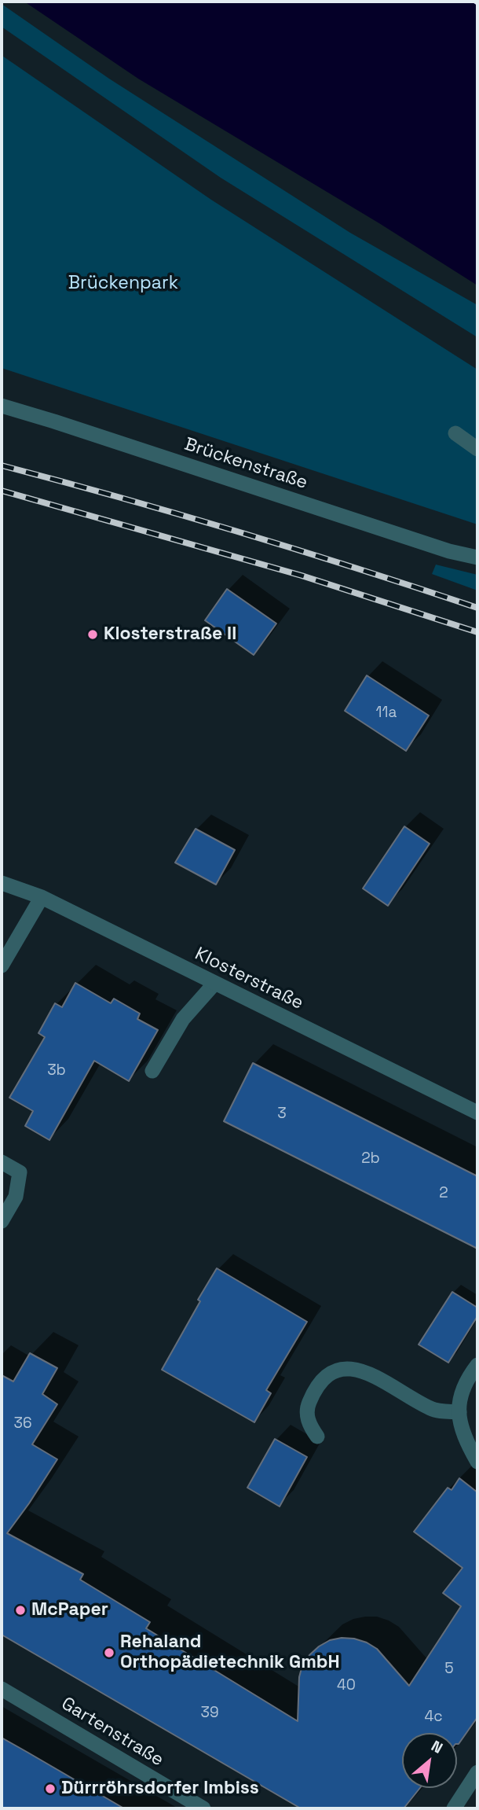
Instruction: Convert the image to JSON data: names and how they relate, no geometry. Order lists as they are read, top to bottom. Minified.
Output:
{"streets":{"street":["Brückenstraße","Klosterstraße","Gartenstraße"]},"parks":["Brückenpark"],"places":["Klosterstraße II","McPaper","Rehaland Orthopädietechnik GmbH","Dürrröhrsdorfer Imbiss"],"house_numbers":["11a","3b","3","2b","2","36","5","40","39","4c"],"north":"top right"}
